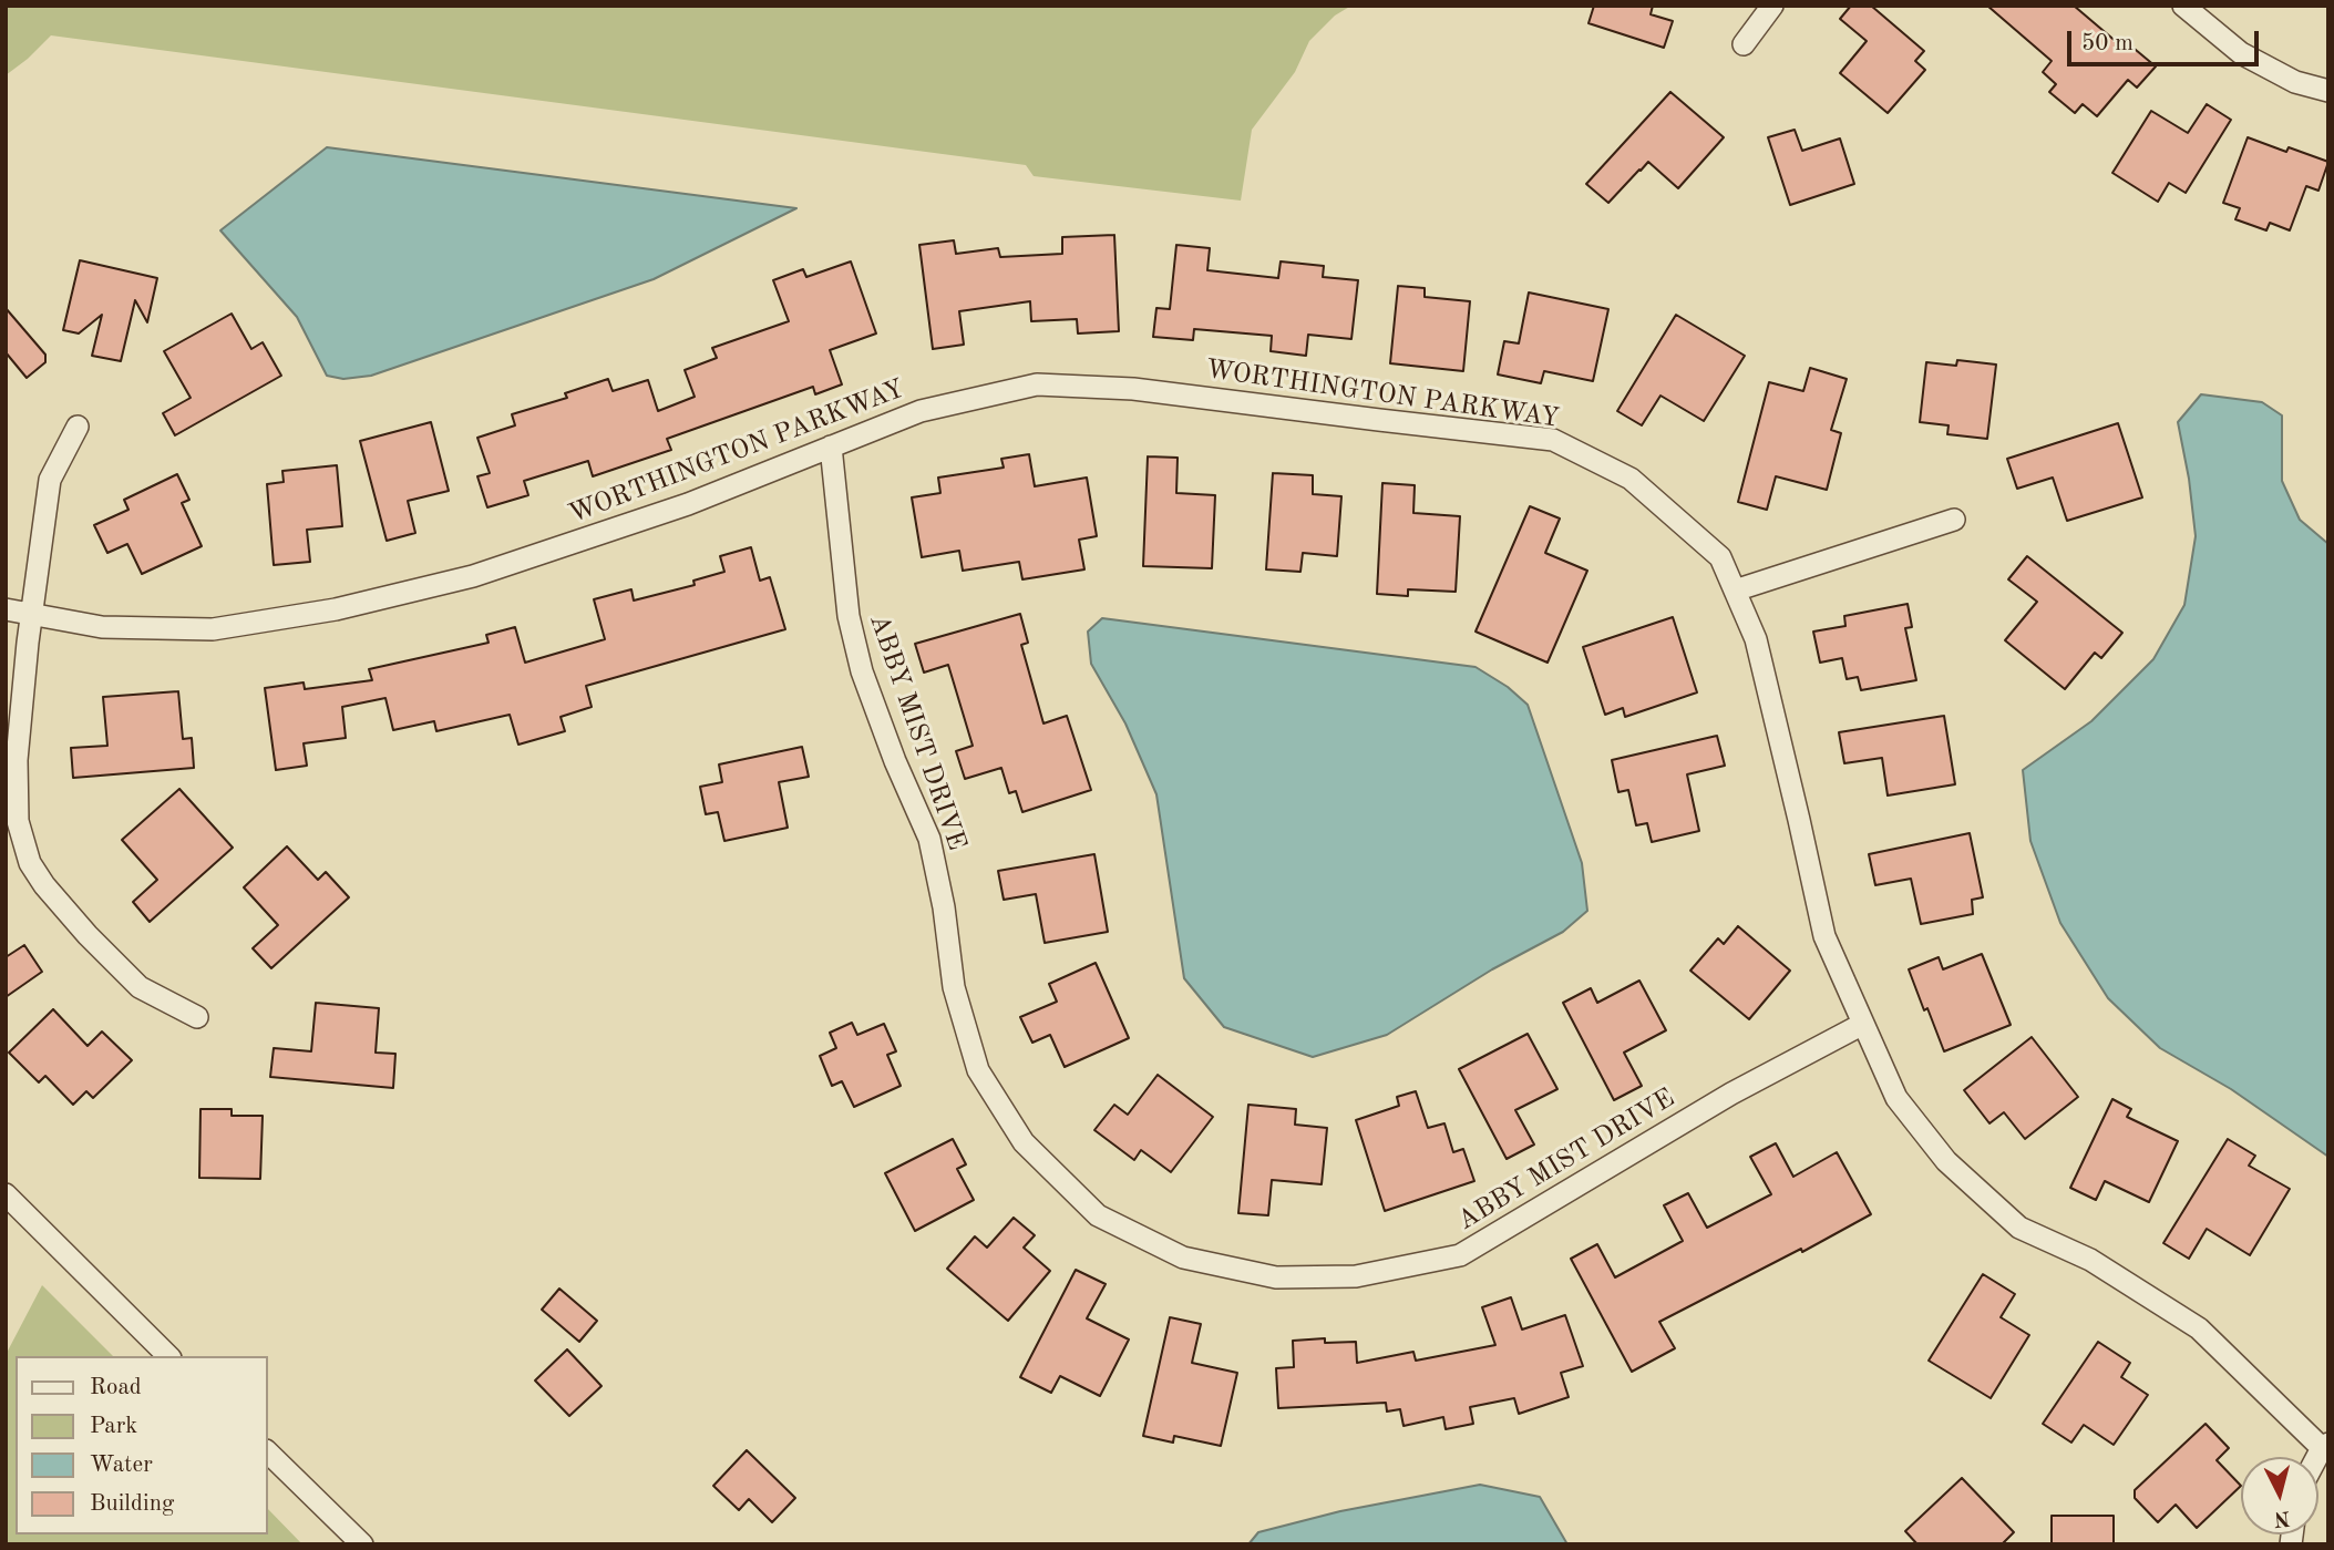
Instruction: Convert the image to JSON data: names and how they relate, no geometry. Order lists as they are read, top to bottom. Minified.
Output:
{"streets":{"street":["WORTHINGTON PARKWAY","ABBY MIST DRIVE"]},"crossings":[["WORTHINGTON PARKWAY","ABBY MIST DRIVE"]],"legend":["Road","Park","Water","Building"],"scale_bar":"50 m","north":"bottom"}
